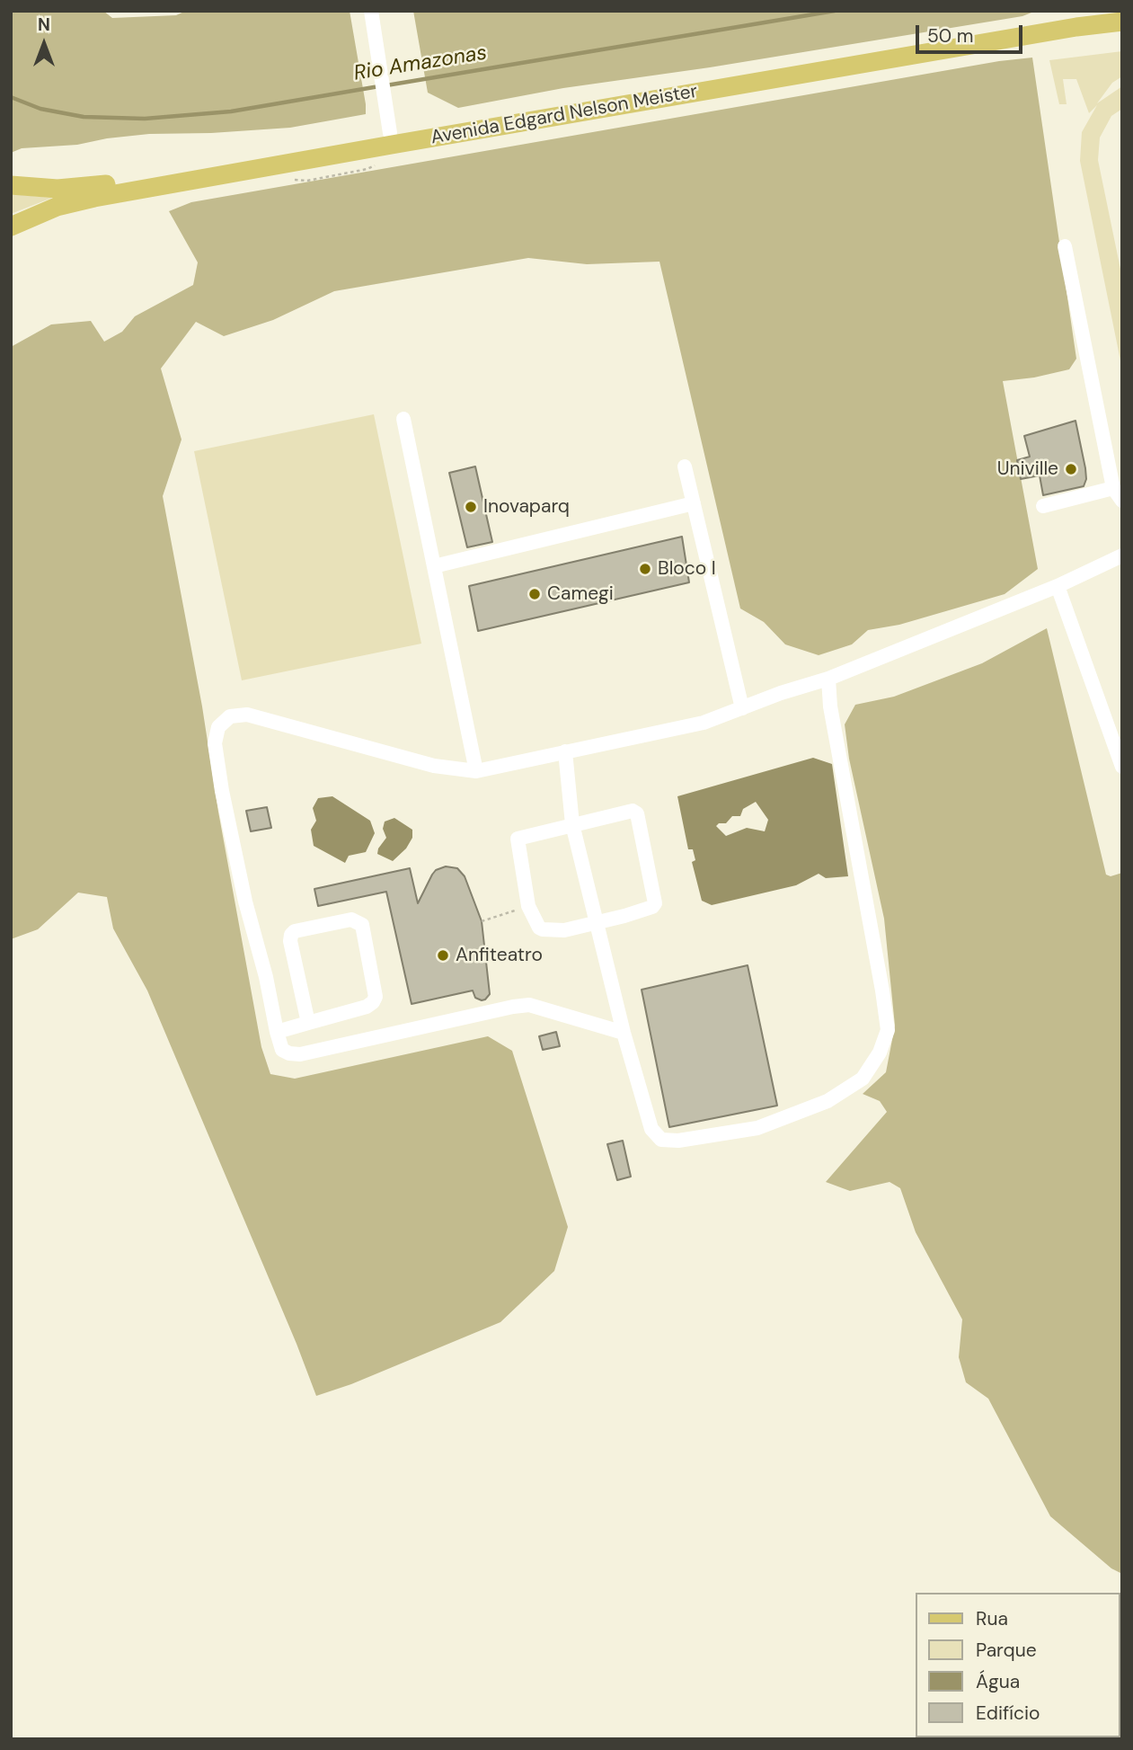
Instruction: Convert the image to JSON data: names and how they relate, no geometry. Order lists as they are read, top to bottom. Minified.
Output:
{"streets":{"main road":["Avenida Edgard Nelson Meister"]},"water":["Rio Amazonas"],"places":["Univille","Inovaparq","Bloco I","Camegi","Anfiteatro"],"legend":["Rua","Parque","Água","Edifício"],"scale_bar":"50 m","north":"top"}
